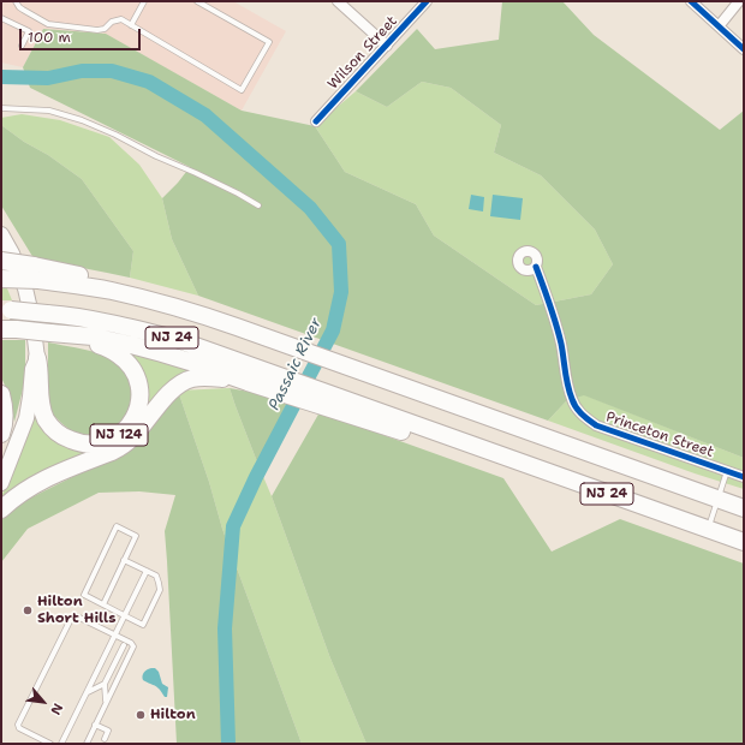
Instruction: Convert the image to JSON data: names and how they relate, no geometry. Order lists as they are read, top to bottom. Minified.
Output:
{"streets":{"highway":["NJ 24","NJ 124"],"street":["Wilson Street","Princeton Street"]},"water":["Passaic River"],"places":["Hilton Short Hills","Hilton"],"scale_bar":"100 m","north":"bottom right"}
